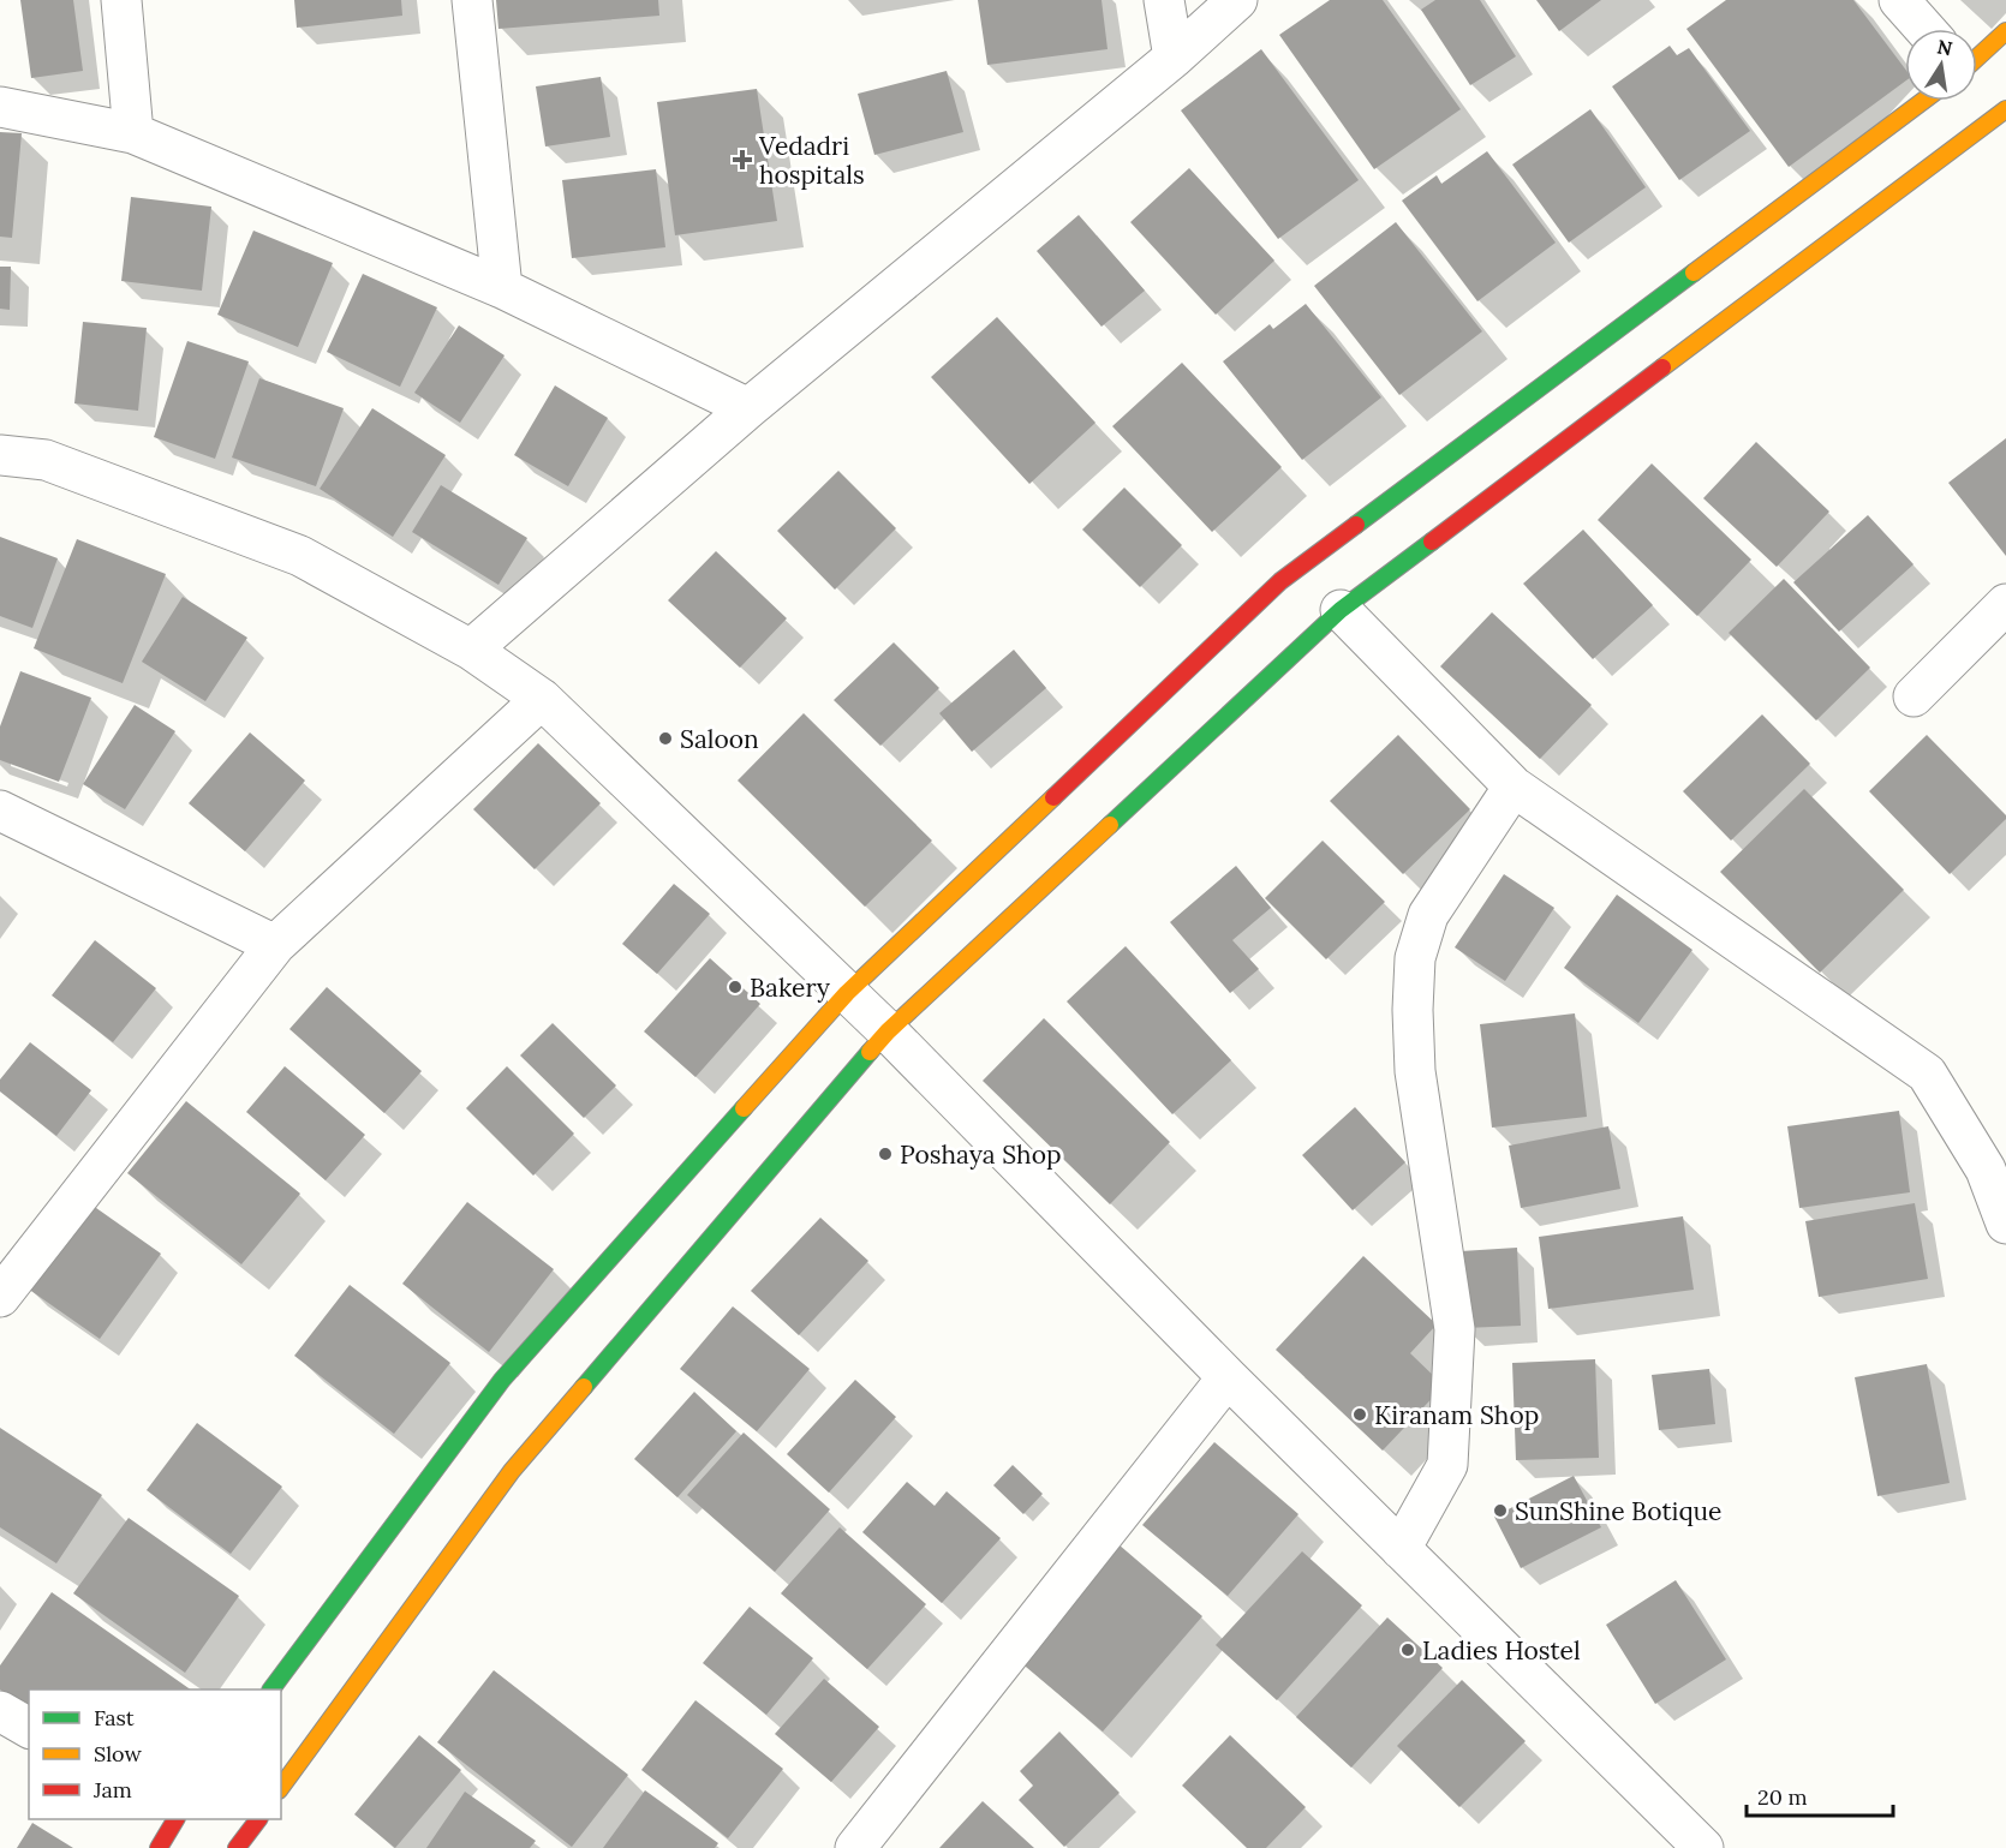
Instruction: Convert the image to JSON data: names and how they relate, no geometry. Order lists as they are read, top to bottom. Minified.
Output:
{"places":{"health":["Vedadri hospitals"],"other":["Saloon","Bakery","Poshaya Shop","Kiranam Shop","SunShine Botique","Ladies Hostel"]},"legend":["Fast","Slow","Jam"],"scale_bar":"20 m","north":"top"}
